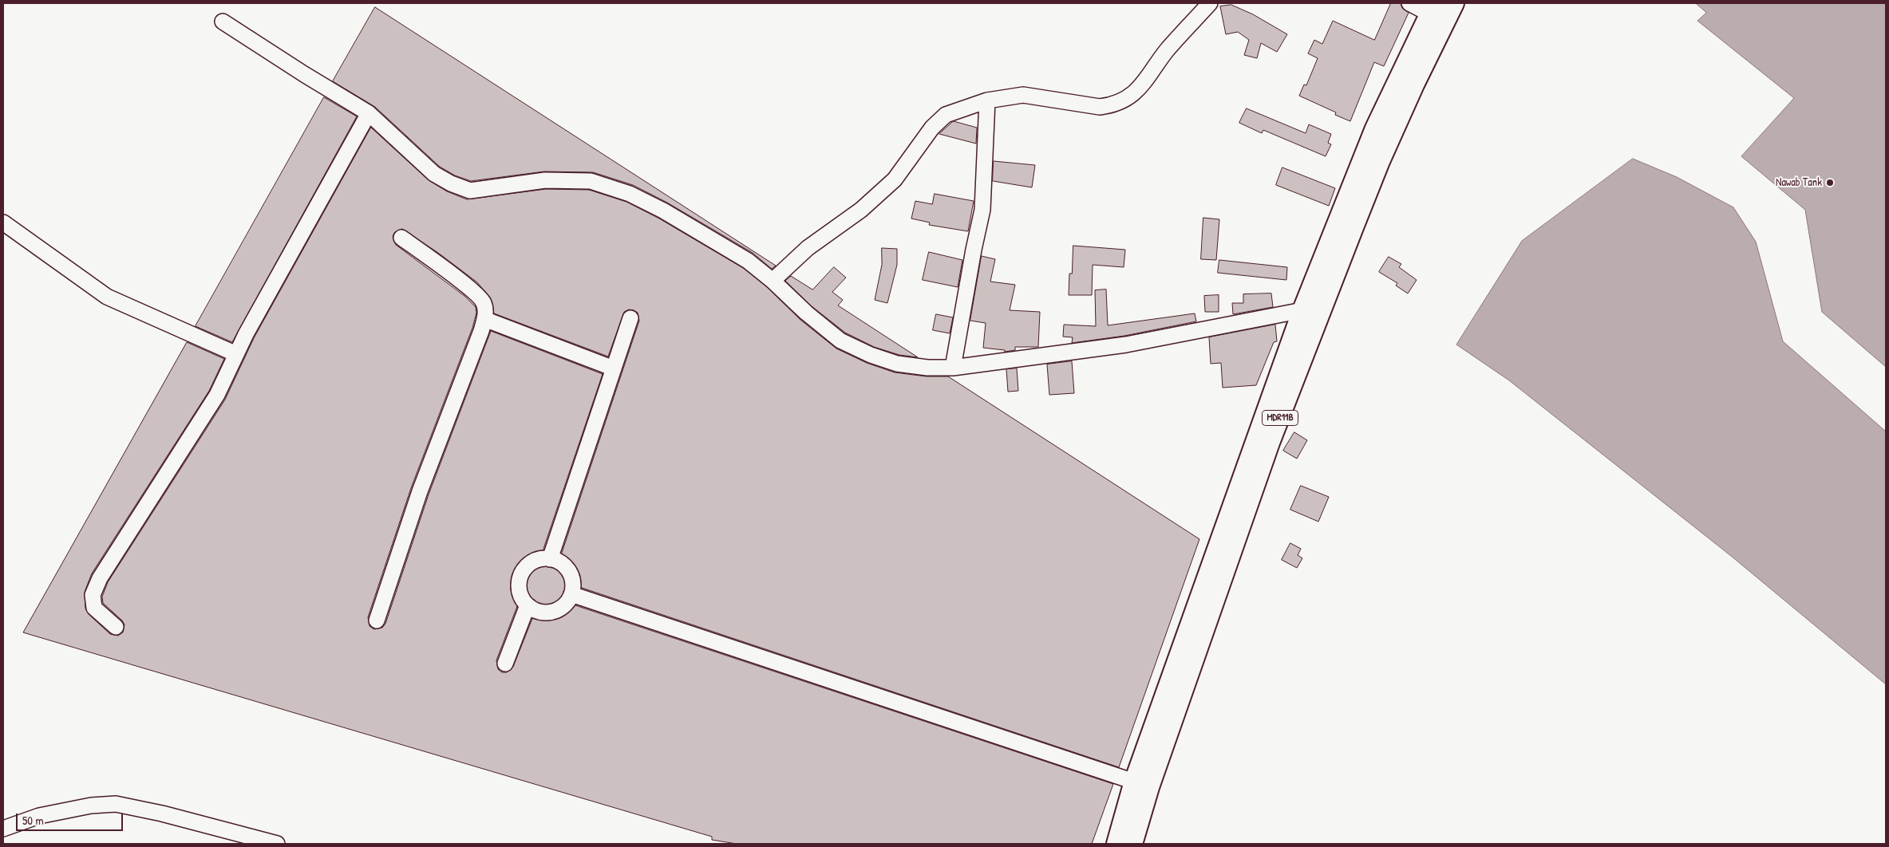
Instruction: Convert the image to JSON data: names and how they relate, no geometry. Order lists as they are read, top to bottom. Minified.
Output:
{"streets":{"main road":["MDR11B"]},"places":["Nawab Tank"],"scale_bar":"50 m"}
